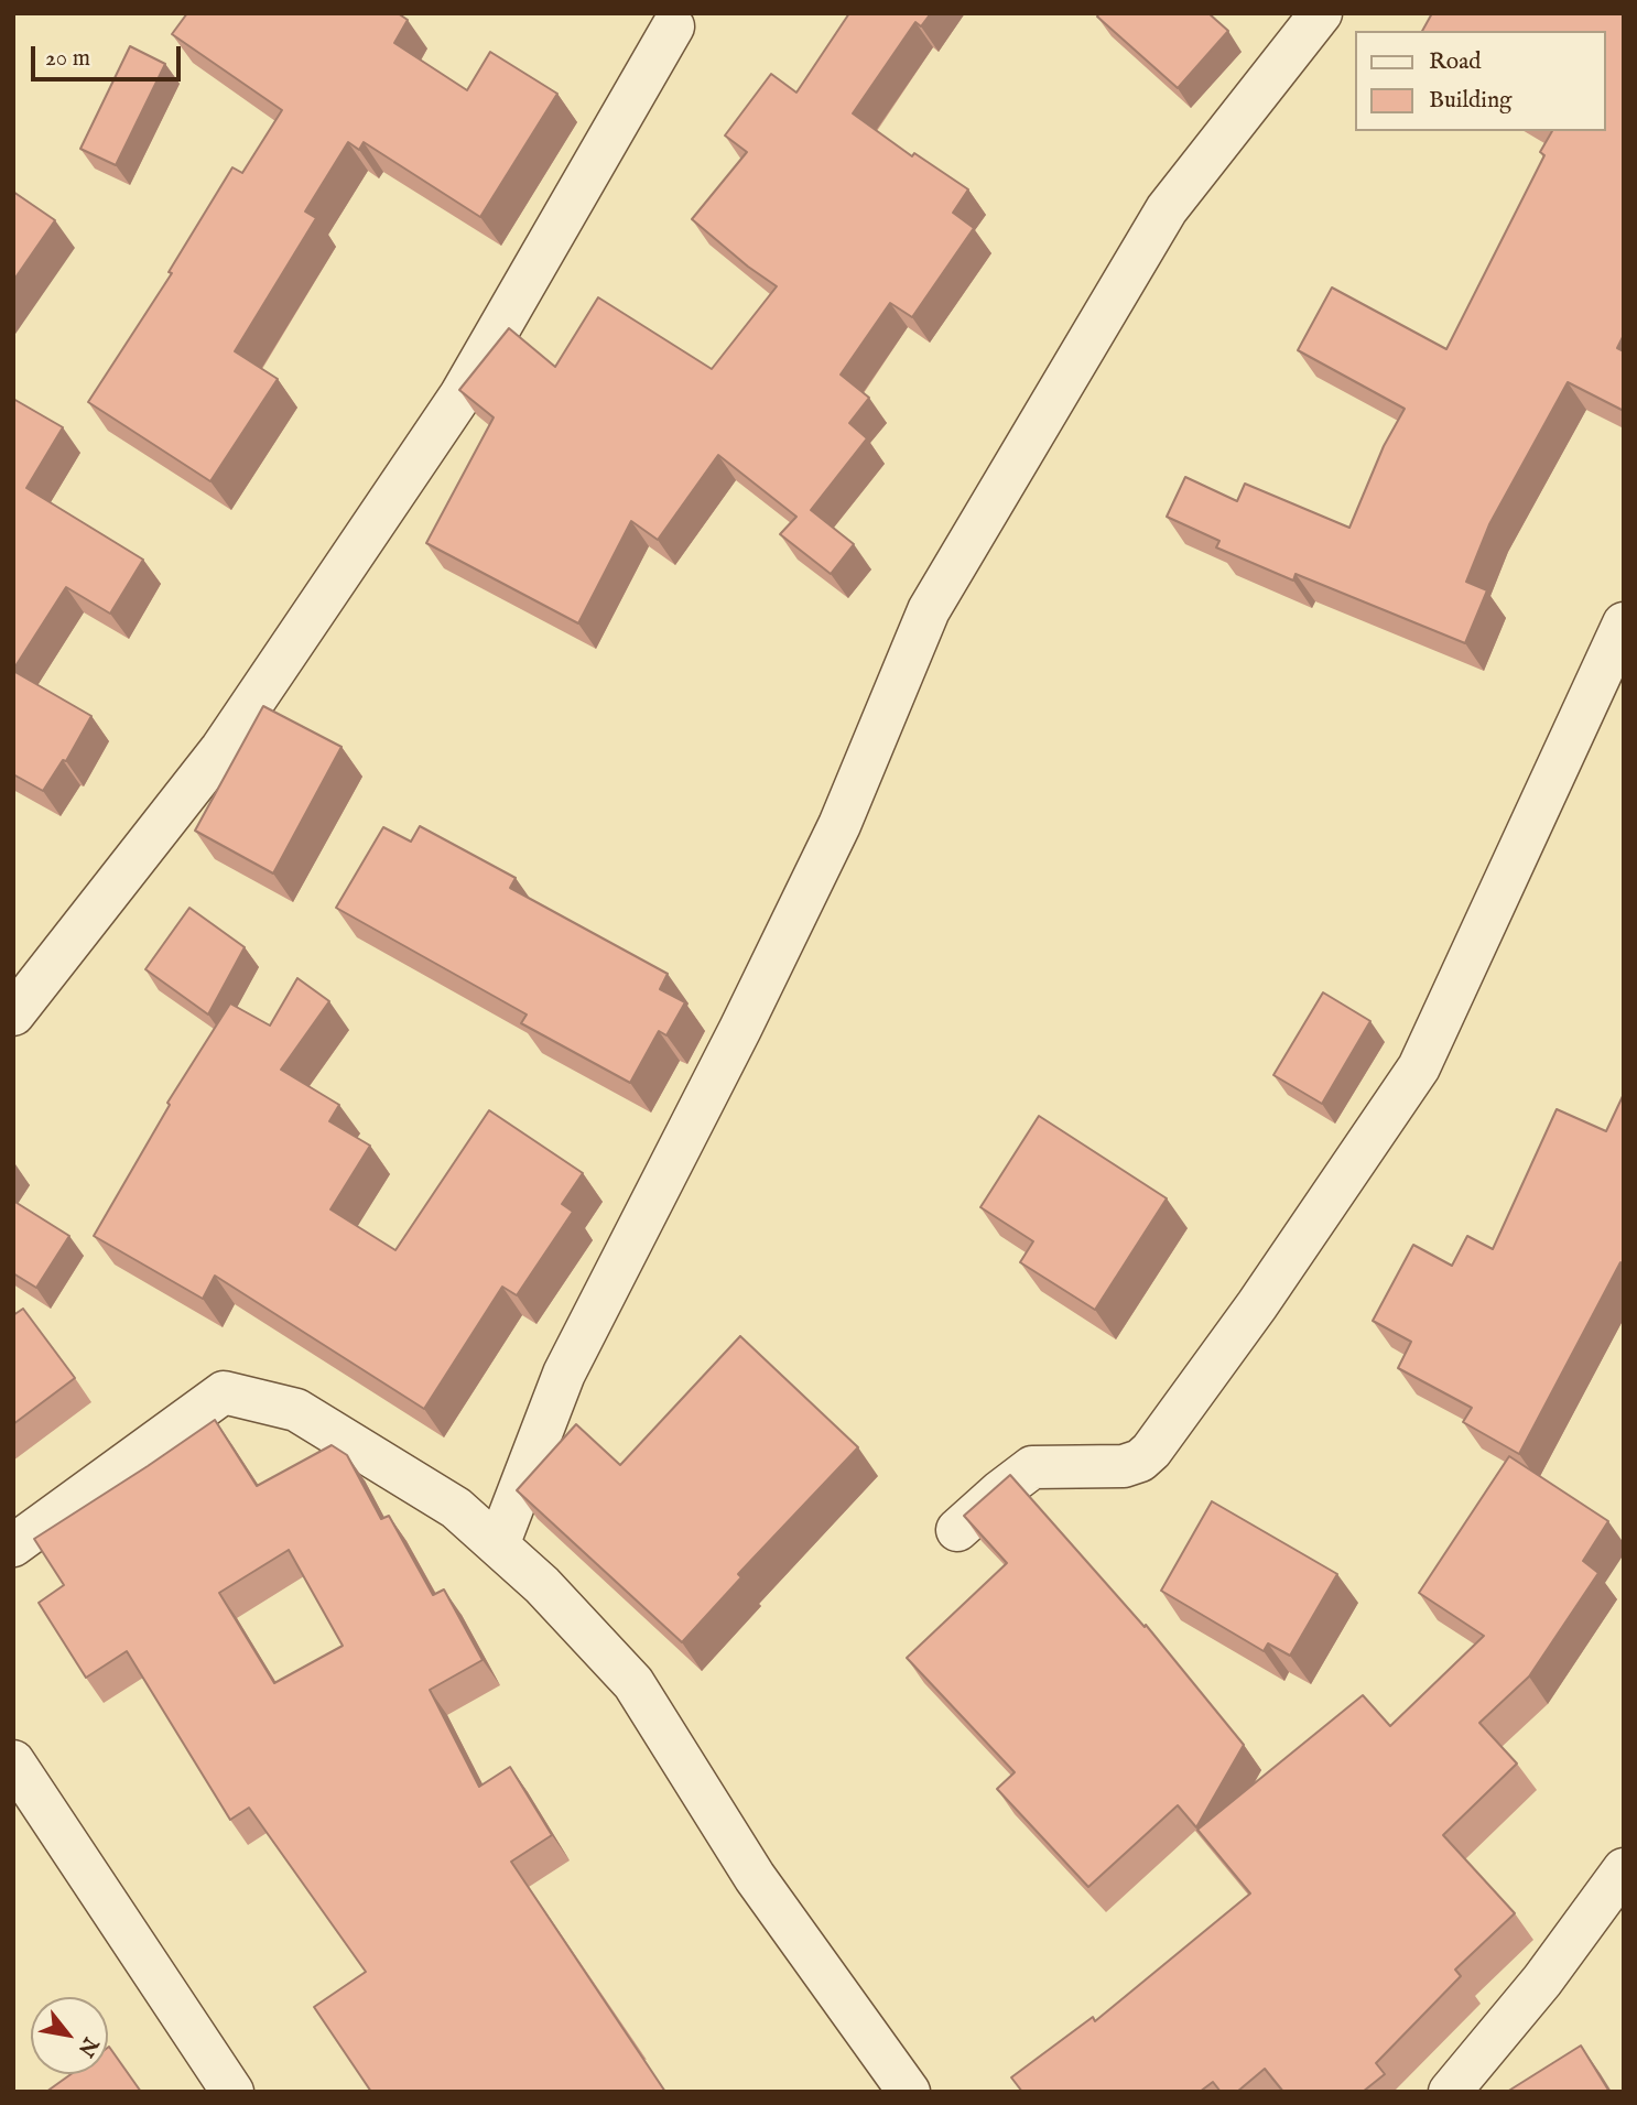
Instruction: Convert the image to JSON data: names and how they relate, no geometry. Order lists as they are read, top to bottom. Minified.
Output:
{"legend":["Road","Building"],"scale_bar":"20 m","north":"bottom right"}
